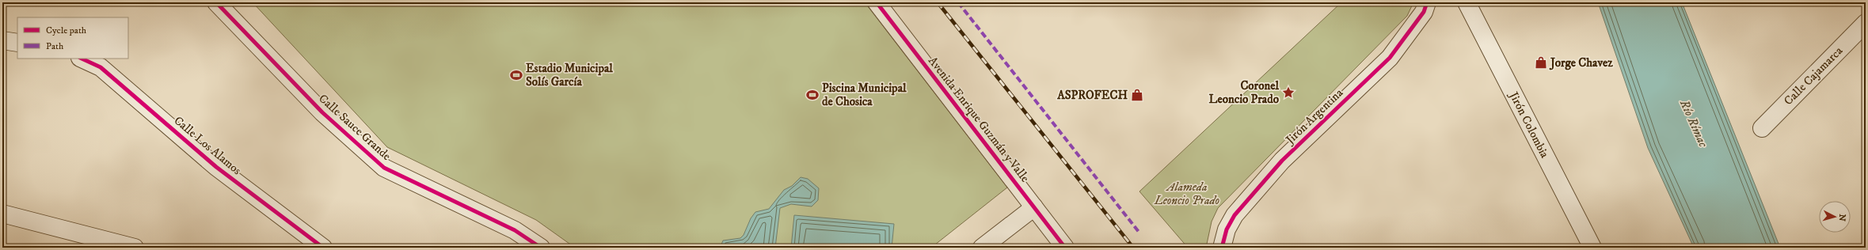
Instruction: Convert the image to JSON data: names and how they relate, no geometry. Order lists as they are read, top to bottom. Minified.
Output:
{"streets":{"street":["Calle Cajamarca","Jirón Argentina","Avenida Enrique Guzmán y Valle","Jirón Colombia","Calle Sauce Grande","Calle Los Alamos"]},"water":["Río Rímac"],"parks":["Alameda Leoncio Prado"],"places":{"shop":["Jorge Chavez","ASPROFECH"],"sports":["Estadio Municipal Solís García","Piscina Municipal de Chosica"],"place":["Coronel Leoncio Prado"]},"legend":["Cycle path","Path"],"north":"right"}
